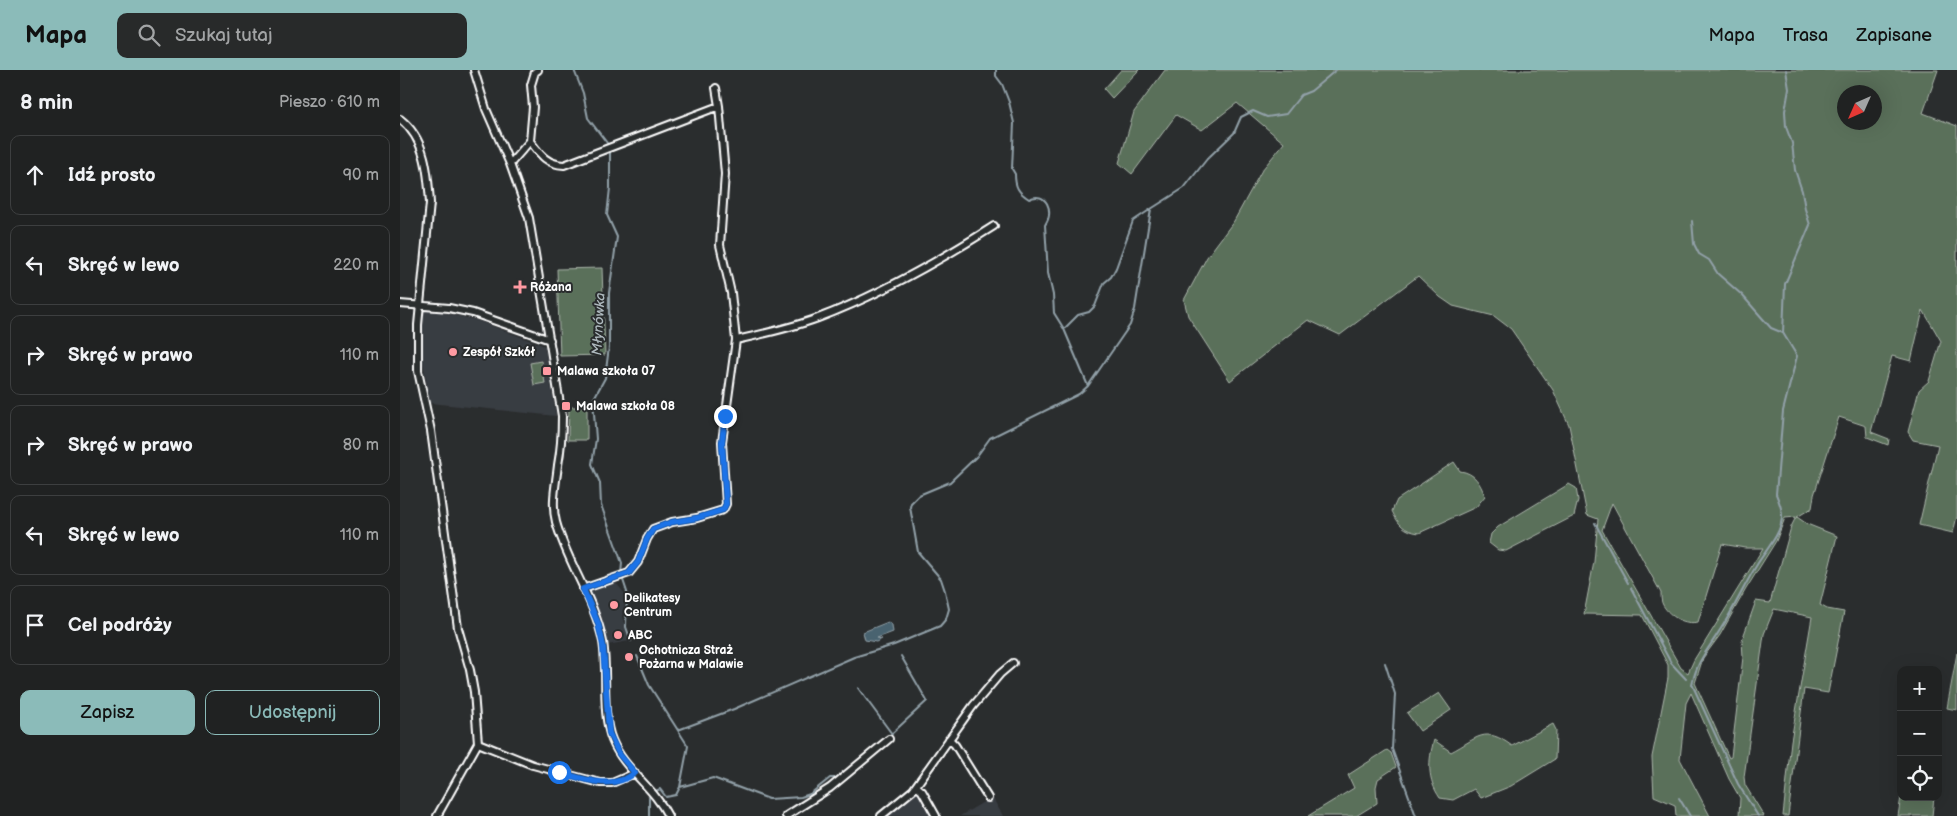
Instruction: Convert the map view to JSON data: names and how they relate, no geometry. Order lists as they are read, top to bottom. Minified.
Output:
{"water":["Młynówka"],"places":{"health":["Różana"],"other":["Zespół Szkół","Delikatesy Centrum","ABC","Ochotnicza Straż Pożarna w Malawie"],"transit":["Malawa szkoła 07","Malawa szkoła 08"]},"north":"bottom left","page":{"header":"Mapa","search":"Szukaj tutaj","nav":["Mapa","Trasa","Zapisane"],"heading":["8 min","Pieszo · 610 m"],"list":[["Idź prosto","90 m"],["Skręć w lewo","220 m"],["Skręć w prawo","110 m"],["Skręć w prawo","80 m"],["Skręć w lewo","110 m"],"Cel podróży"],"map_buttons":["+","−"],"buttons":["Zapisz","Udostępnij"]}}
